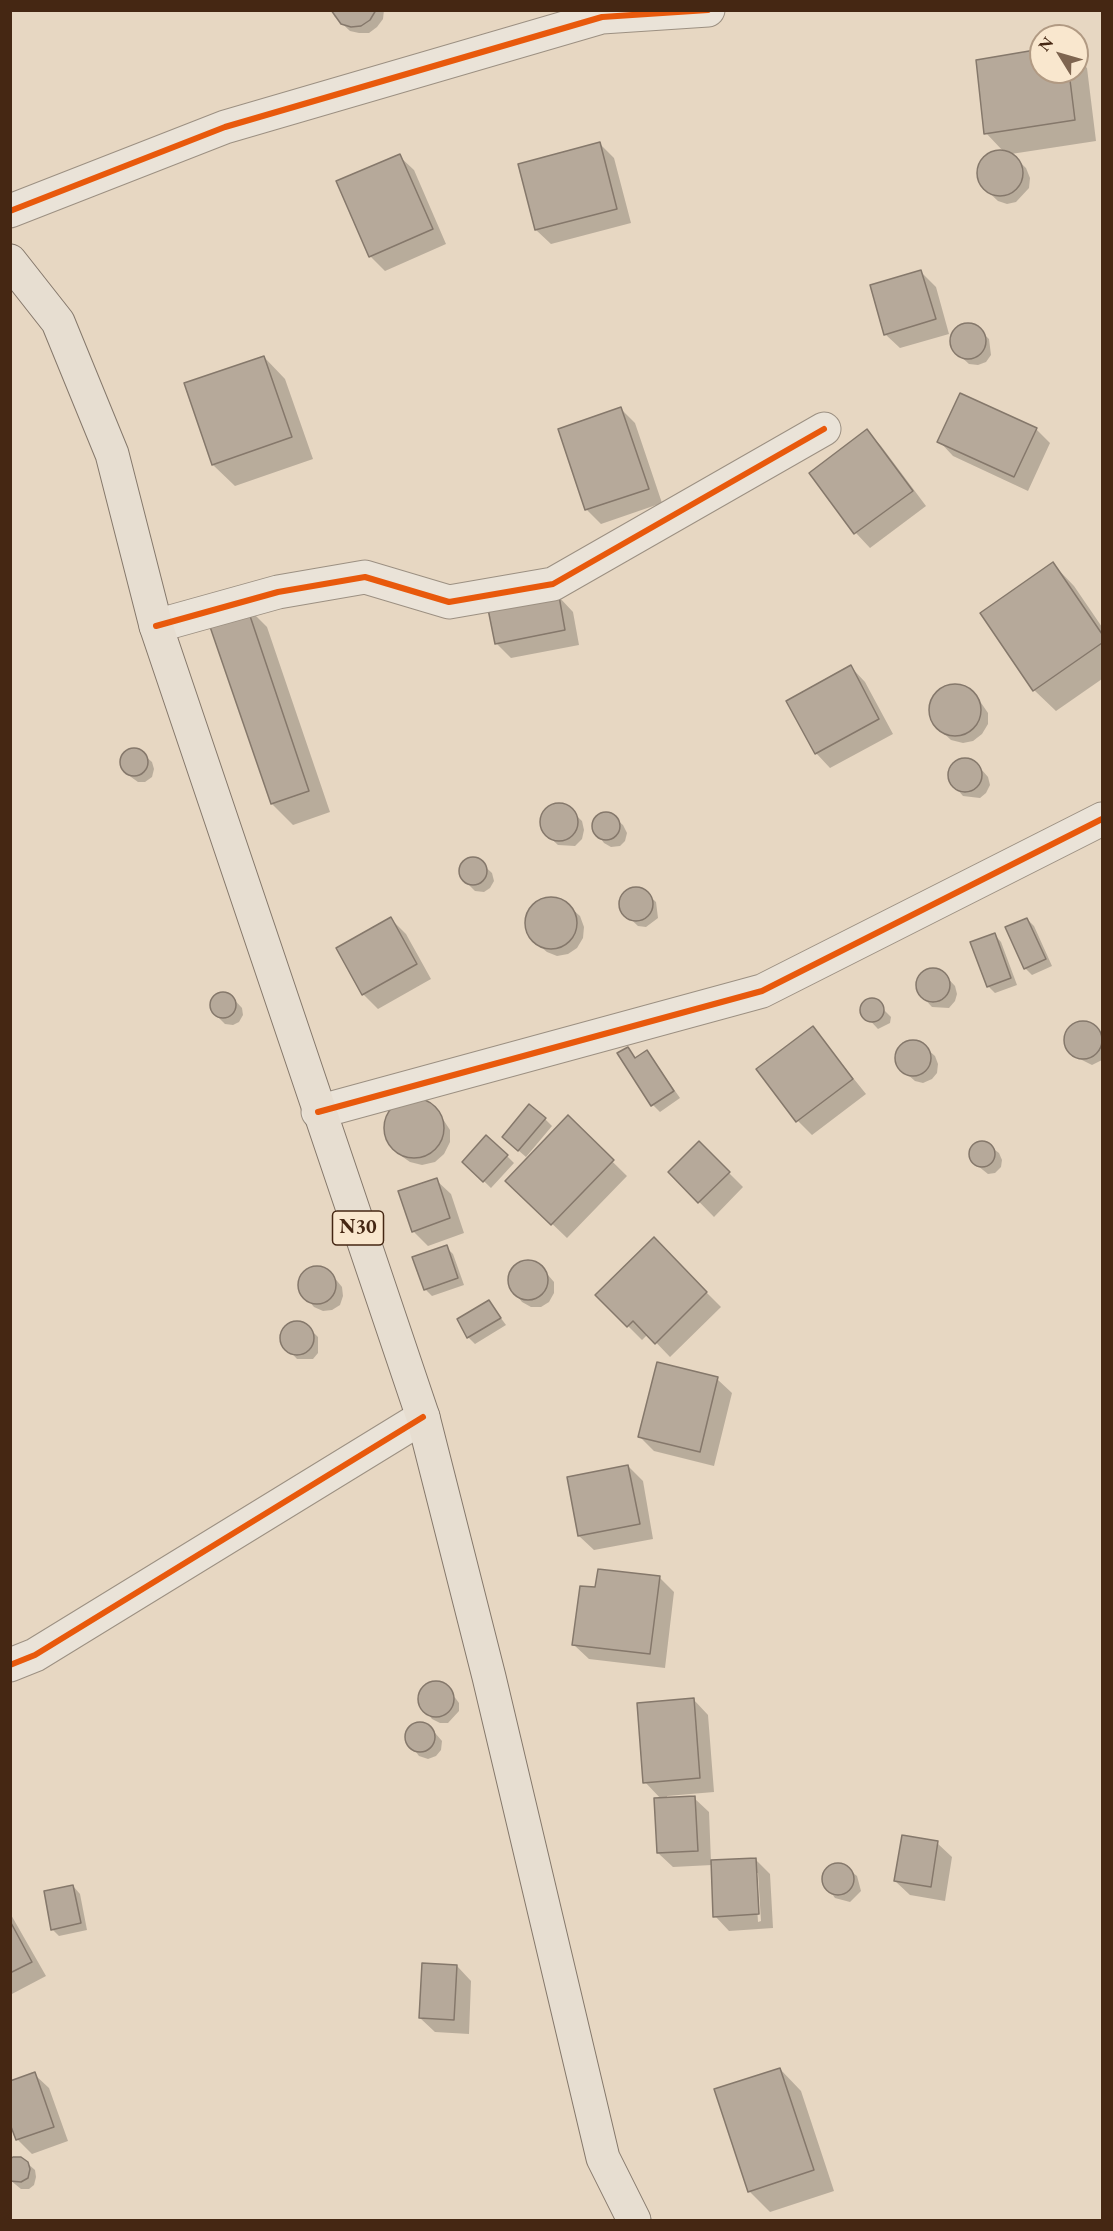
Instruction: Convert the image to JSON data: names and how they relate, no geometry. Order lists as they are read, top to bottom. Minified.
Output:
{"streets":{"main road":["N30"]},"north":"top left"}
